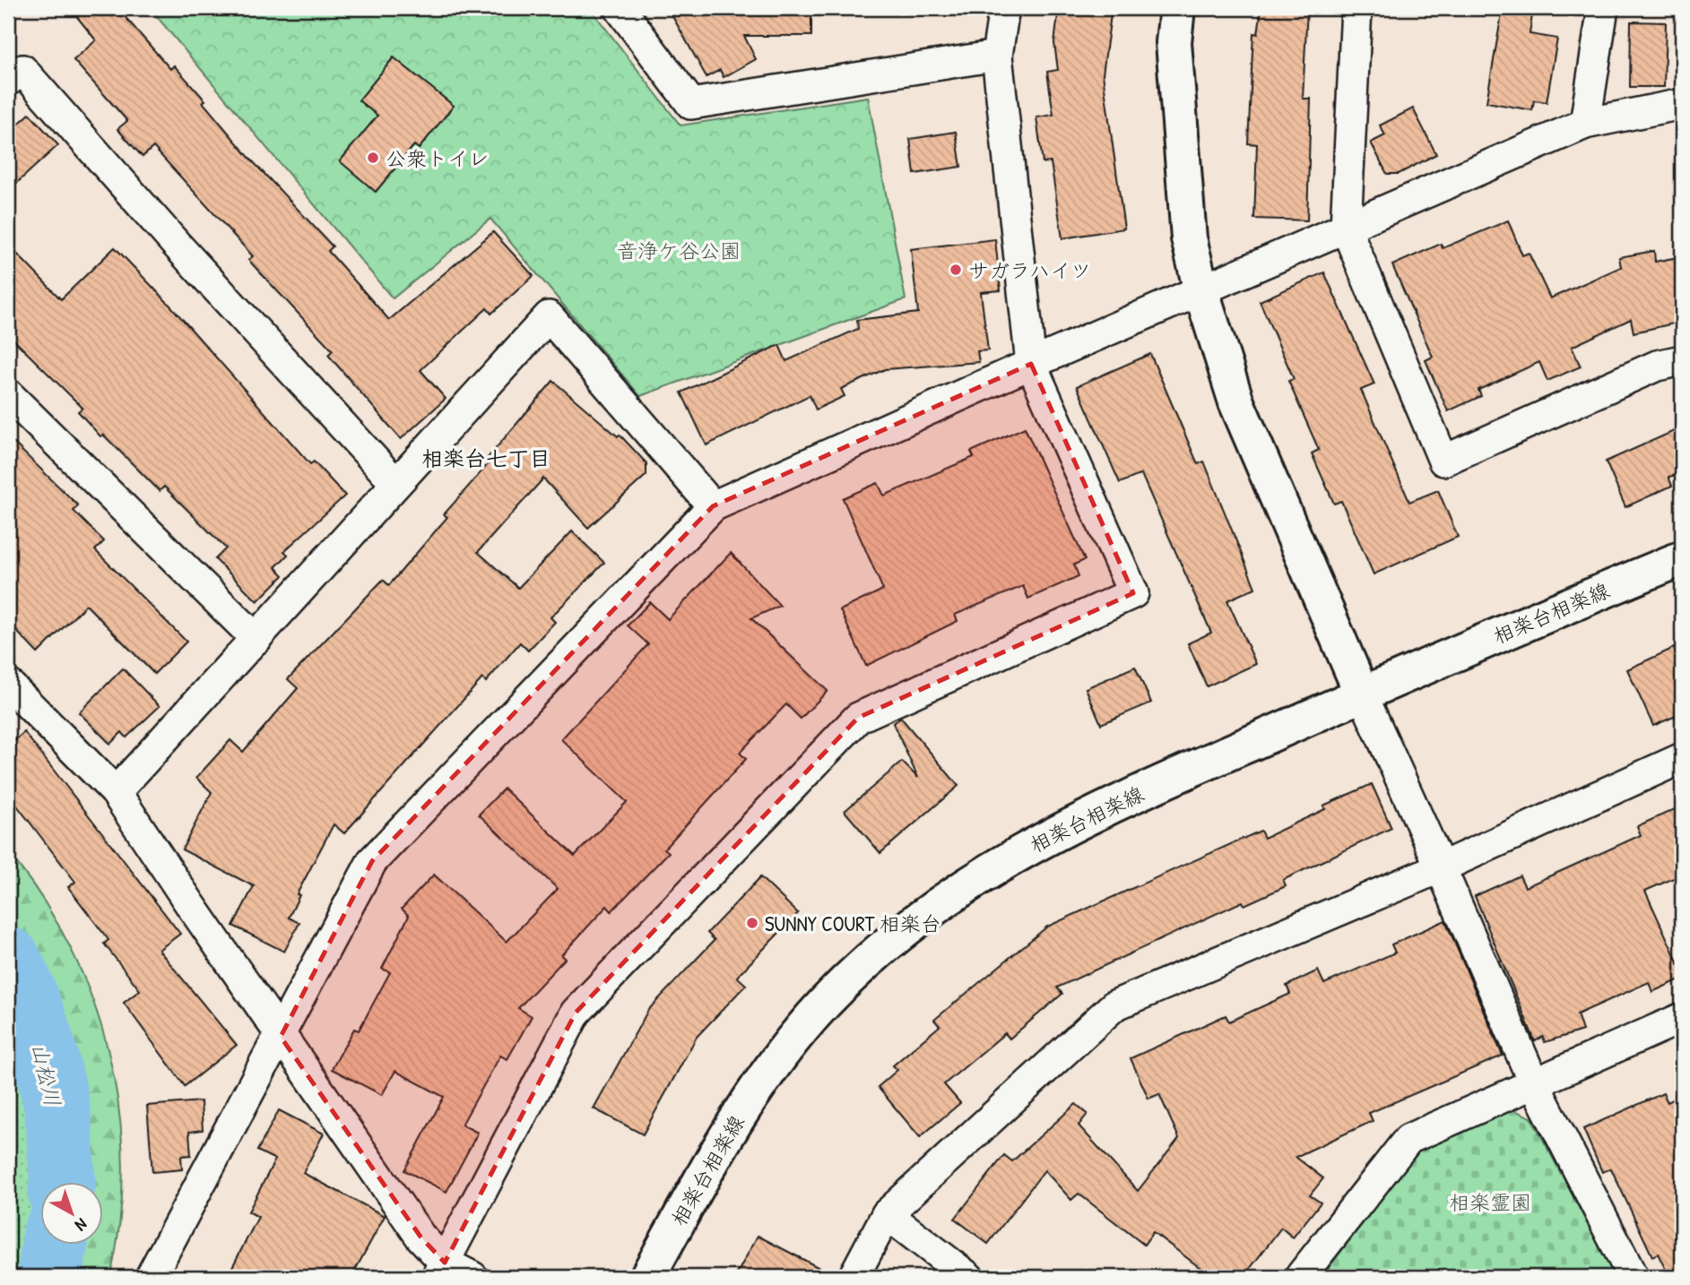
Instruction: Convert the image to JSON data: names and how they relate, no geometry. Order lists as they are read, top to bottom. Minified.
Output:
{"streets":{"main road":["相楽台相楽線"]},"districts":["相楽台七丁目"],"water":["山松川"],"parks":["音浄ケ谷公園","相楽霊園"],"places":["公衆トイレ","サガラハイツ","SUNNY COURT 相楽台"],"north":"bottom right"}
